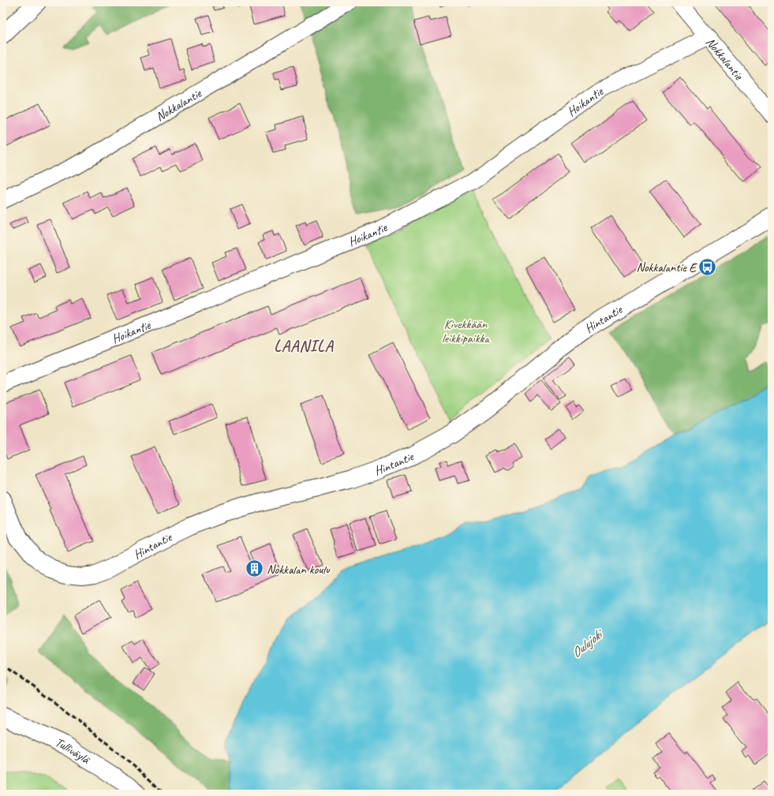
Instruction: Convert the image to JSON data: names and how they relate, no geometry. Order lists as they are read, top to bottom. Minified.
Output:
{"streets":{"main road":["Hintantie","Tulliväylä"],"street":["Nokkalantie","Hoikantie"]},"crossings":[["Nokkalantie","Hoikantie"]],"districts":["LAANILA"],"water":["Oulujoki"],"parks":["Kivekkään leikkipaikka"],"places":{"bus stop":["Nokkalantie E"],"building":["Nokkalan koulu"]}}
